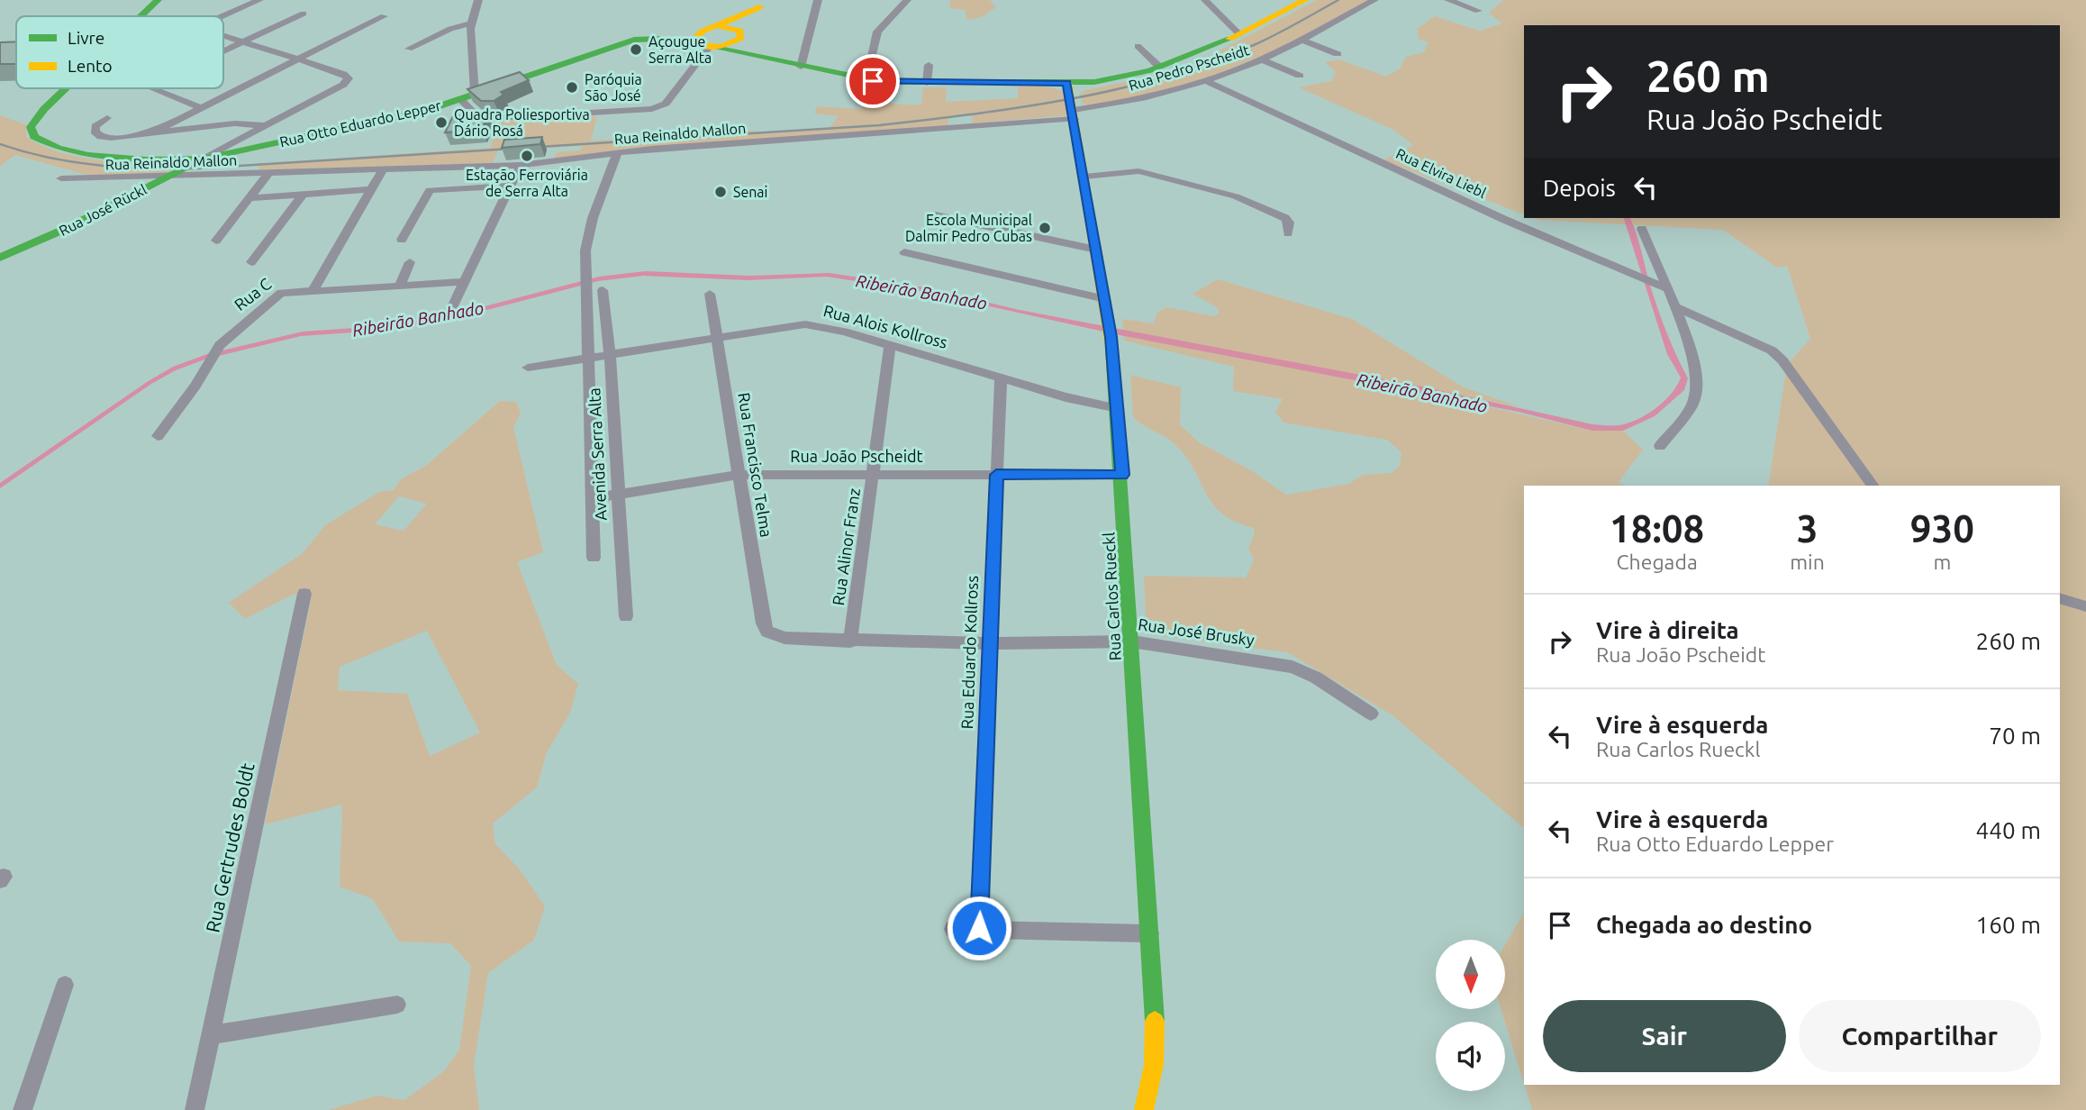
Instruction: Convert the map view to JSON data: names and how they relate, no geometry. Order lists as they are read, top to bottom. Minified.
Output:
{"streets":{"main road":["Rua Otto Eduardo Lepper","Rua José Rückl","Rua Carlos Rueckl"],"street":["Rua Pedro Pscheidt","Rua Reinaldo Mallon","Rua Elvira Liebl","Rua C","Rua Alois Kollross","Avenida Serra Alta","Rua João Pscheidt","Rua Francisco Telma","Rua Alinor Franz","Rua José Brusky","Rua Eduardo Kollross","Rua Gertrudes Boldt"]},"crossings":[["Rua Pedro Pscheidt","Rua Reinaldo Mallon"],["Rua Pedro Pscheidt","Rua Elvira Liebl"],["Rua Pedro Pscheidt","Rua Carlos Rueckl"],["Rua Otto Eduardo Lepper","Rua José Rückl"],["Rua Otto Eduardo Lepper","Rua Carlos Rueckl"],["Rua Reinaldo Mallon","Rua José Rückl"],["Rua Reinaldo Mallon","Avenida Serra Alta"],["Rua Reinaldo Mallon","Rua Carlos Rueckl"],["Rua Alois Kollross","Avenida Serra Alta"],["Rua Alois Kollross","Rua Francisco Telma"],["Rua Alois Kollross","Rua Alinor Franz"],["Rua Alois Kollross","Rua Carlos Rueckl"],["Rua Alois Kollross","Rua Eduardo Kollross"],["Avenida Serra Alta","Rua João Pscheidt"],["Rua João Pscheidt","Rua Francisco Telma"],["Rua João Pscheidt","Rua Alinor Franz"],["Rua João Pscheidt","Rua Carlos Rueckl"],["Rua João Pscheidt","Rua Eduardo Kollross"],["Rua Francisco Telma","Rua José Brusky"],["Rua Alinor Franz","Rua José Brusky"],["Rua Carlos Rueckl","Rua José Brusky"],["Rua José Brusky","Rua Eduardo Kollross"]],"water":["Ribeirão Banhado"],"places":["Açougue Serra Alta","Paróquia São José","Quadra Poliesportiva Dário Rosá","Estação Ferroviária de Serra Alta","Senai","Escola Municipal Dalmir Pedro Cubas"],"legend":["Livre","Lento"],"north":"bottom","page":{"turn":["260 m","Rua João Pscheidt"],"then":"Depois","eta":["18:08","Chegada","3","min","930","m"],"list":[{"name":"Vire à direita","note":"Rua João Pscheidt","value":"260 m"},{"name":"Vire à esquerda","note":"Rua Carlos Rueckl","value":"70 m"},{"name":"Vire à esquerda","note":"Rua Otto Eduardo Lepper","value":"440 m"},{"name":"Chegada ao destino","value":"160 m"}],"buttons":["Sair","Compartilhar"]}}
